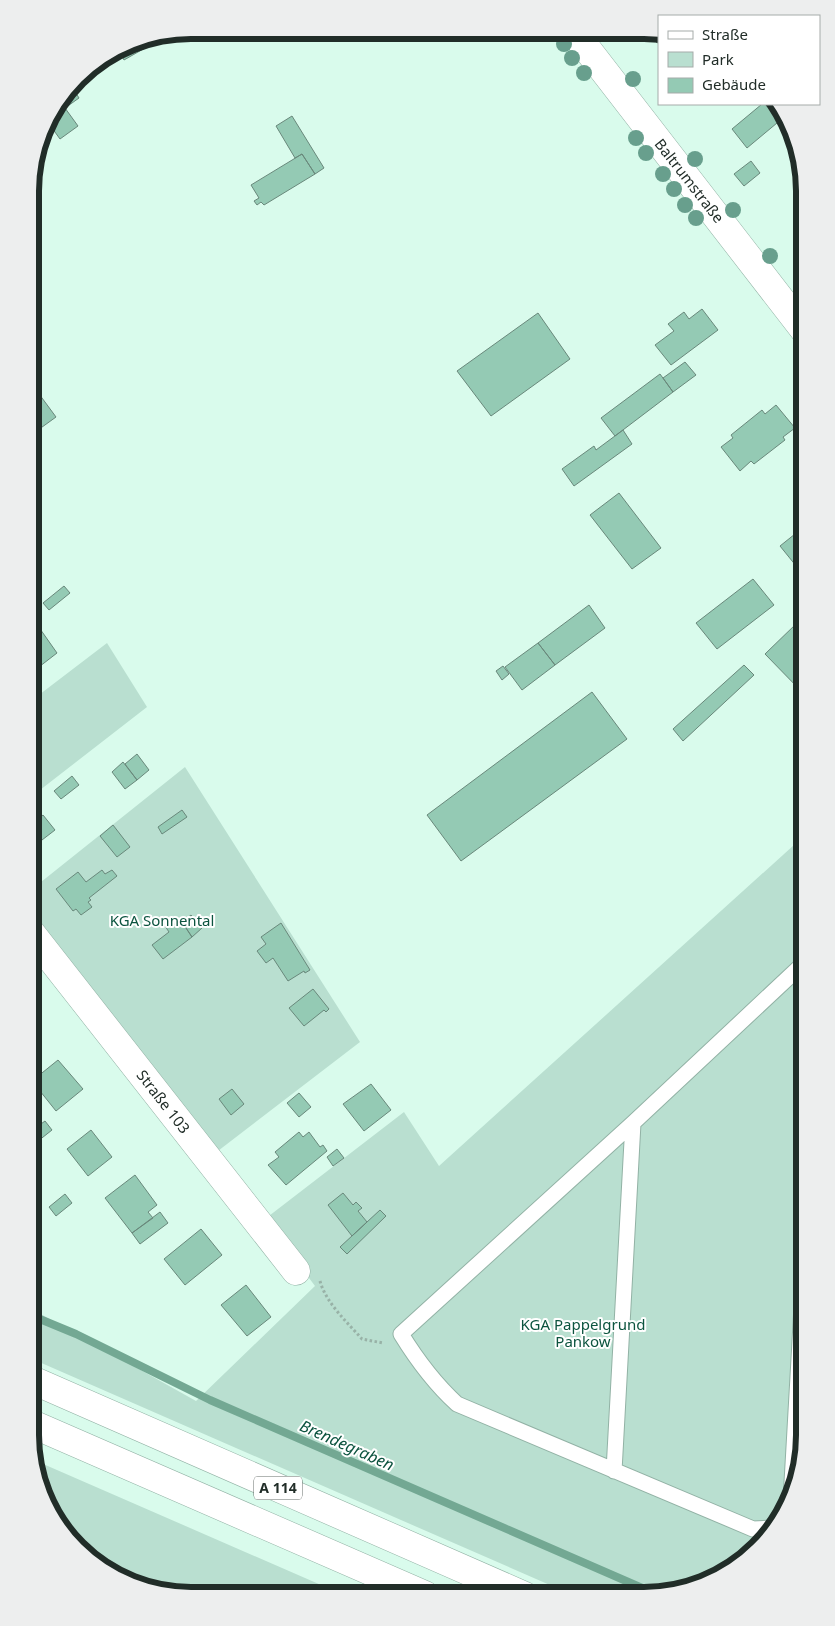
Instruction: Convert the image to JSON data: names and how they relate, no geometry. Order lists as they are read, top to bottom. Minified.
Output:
{"streets":{"main road":["Baltrumstraße","Straße 103","A 114"]},"water":["Brendegraben"],"parks":["KGA Sonnental","KGA Pappelgrund Pankow"],"legend":["Straße","Park","Gebäude"]}
